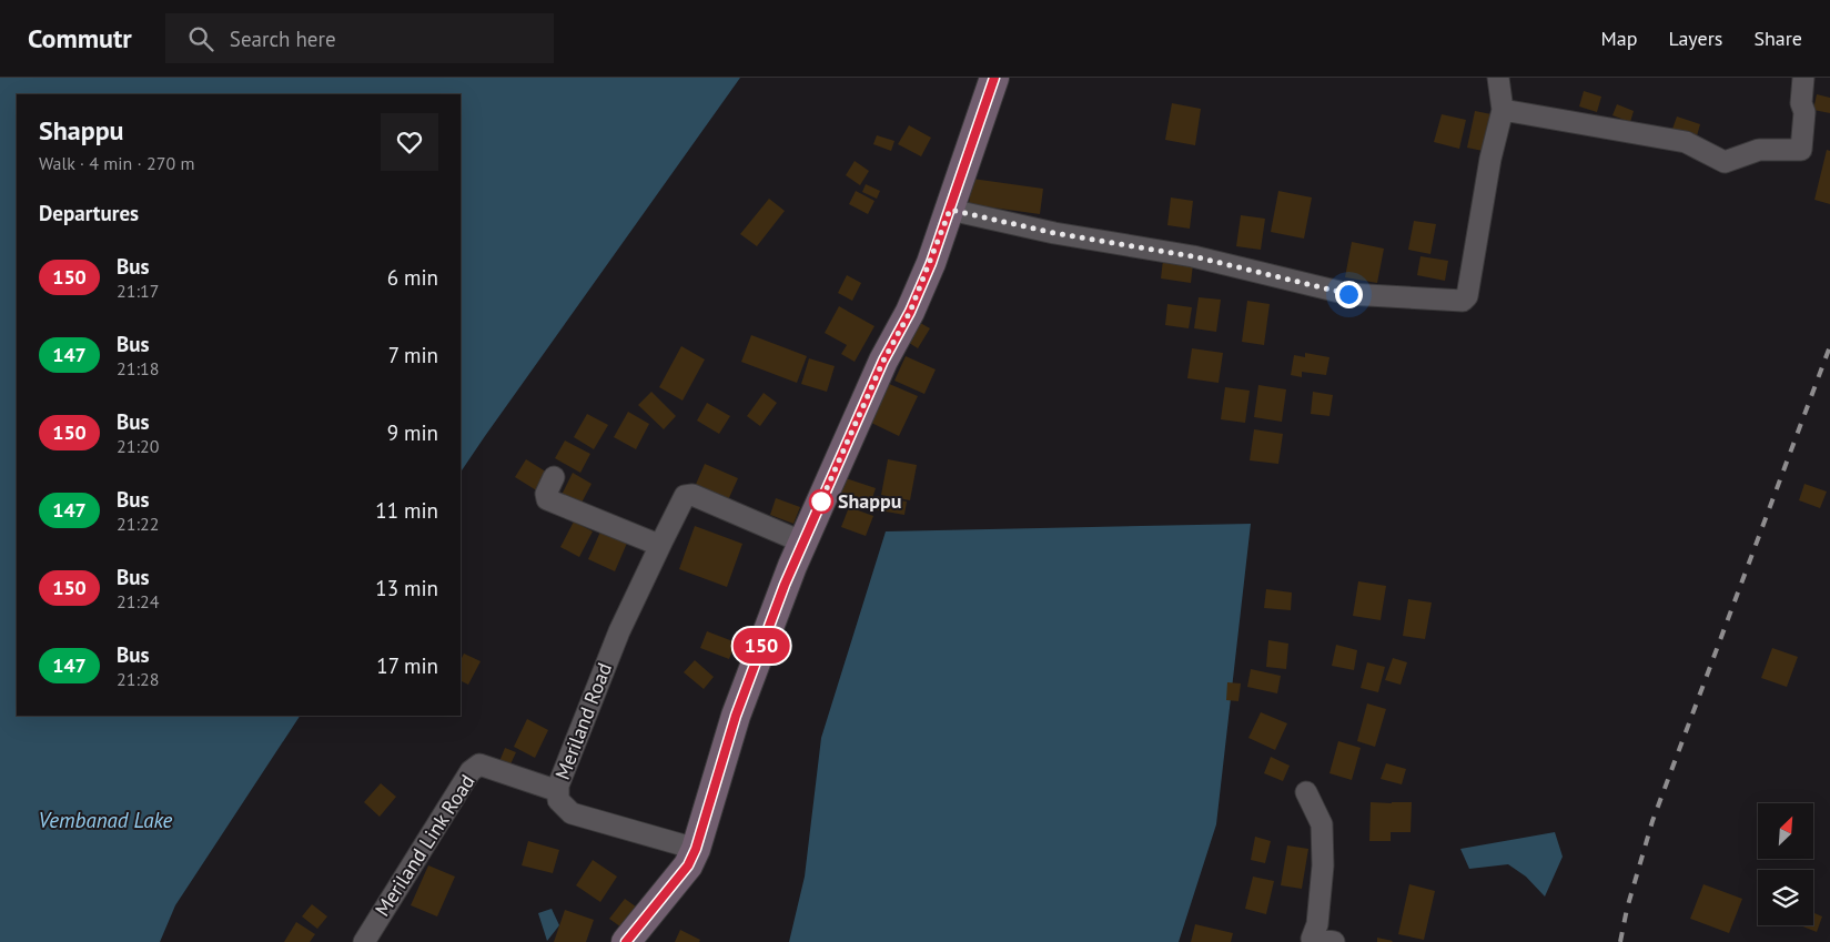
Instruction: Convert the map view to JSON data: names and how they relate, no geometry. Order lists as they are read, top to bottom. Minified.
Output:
{"streets":{"street":["Meriland Road","Meriland Link Road"]},"crossings":[["Meriland Road","Meriland Link Road"]],"water":["Vembanad Lake"],"places":["Shappu"],"lines":["bus line 150"],"north":"top right","page":{"header":"Commutr","search":"Search here","nav":["Map","Layers","Share"],"on_map":"150","heading":[["Shappu","Walk · 4 min · 270 m"],"Departures"],"list":[{"mark":"150","name":"Bus","note":"21:17","value":"6 min"},{"mark":"147","name":"Bus","note":"21:18","value":"7 min"},{"mark":"150","name":"Bus","note":"21:20","value":"9 min"},{"mark":"147","name":"Bus","note":"21:22","value":"11 min"},{"mark":"150","name":"Bus","note":"21:24","value":"13 min"},{"mark":"147","name":"Bus","note":"21:28","value":"17 min"}]}}
